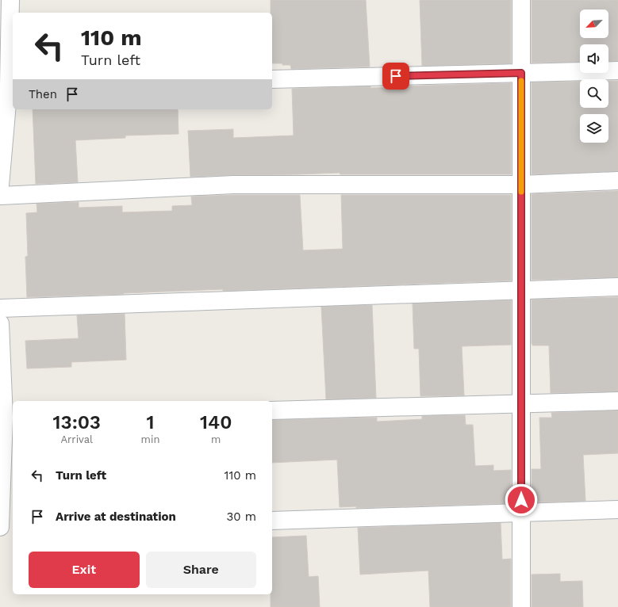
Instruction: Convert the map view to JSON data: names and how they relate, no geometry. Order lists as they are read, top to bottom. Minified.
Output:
{"north":"bottom left","page":{"turn":["110 m","Turn left"],"then":"Then","eta":["13:03","Arrival","1","min","140","m"],"list":[{"name":"Turn left","value":"110 m"},{"name":"Arrive at destination","value":"30 m"}],"buttons":["Exit","Share"]}}
